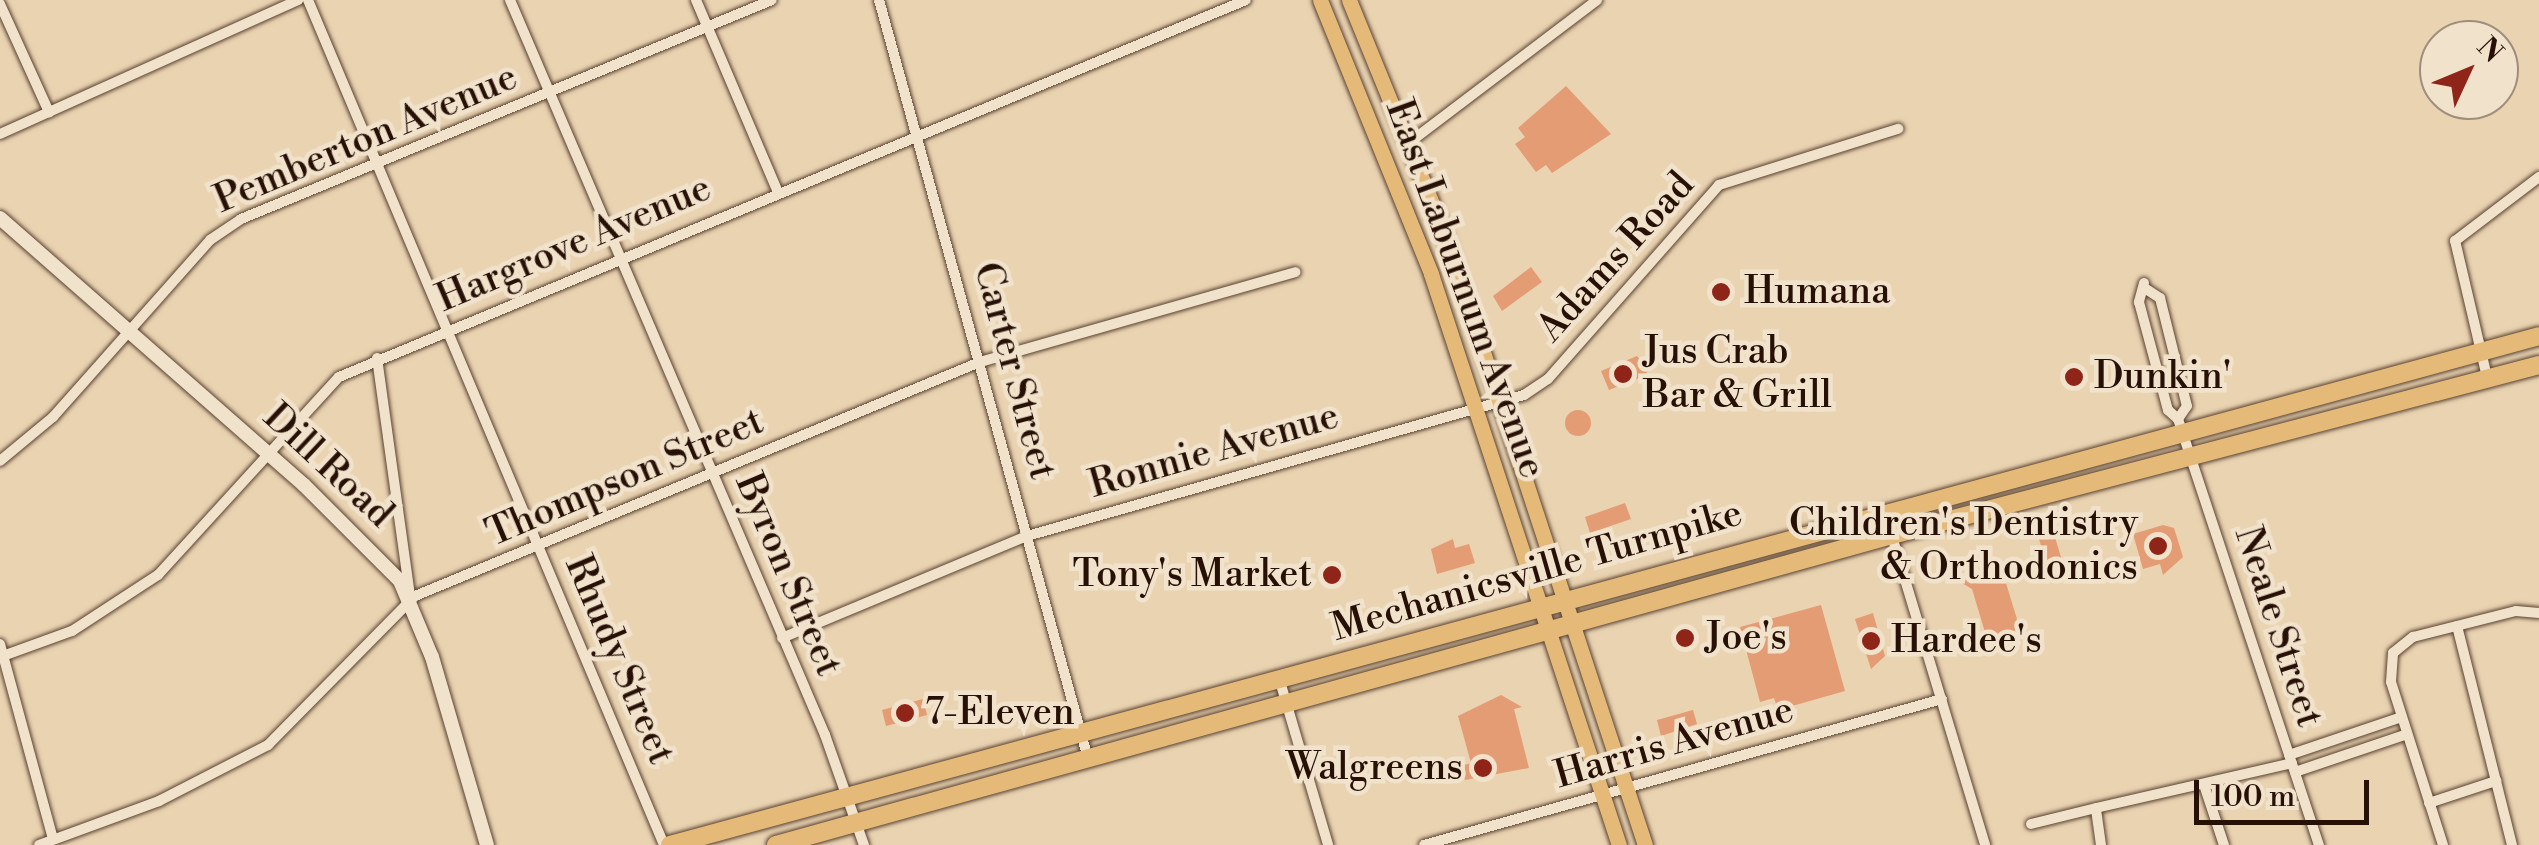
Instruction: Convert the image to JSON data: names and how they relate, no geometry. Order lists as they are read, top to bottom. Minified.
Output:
{"streets":{"highway":["Mechanicsville Turnpike"],"main road":["East Laburnum Avenue"],"street":["Pemberton Avenue","Hargrove Avenue","Adams Road","Carter Street","Ronnie Avenue","Dill Road","Thompson Street","Byron Street","Neale Street","Rhudy Street","Harris Avenue"]},"crossings":[["Pemberton Avenue","Dill Road"],["Pemberton Avenue","Byron Street"],["Pemberton Avenue","Rhudy Street"],["Hargrove Avenue","Carter Street"],["Hargrove Avenue","Dill Road"],["Hargrove Avenue","Byron Street"],["Hargrove Avenue","Rhudy Street"],["Adams Road","East Laburnum Avenue"],["Adams Road","Ronnie Avenue"],["East Laburnum Avenue","Ronnie Avenue"],["East Laburnum Avenue","Mechanicsville Turnpike"],["Carter Street","Ronnie Avenue"],["Carter Street","Thompson Street"],["Carter Street","Mechanicsville Turnpike"],["Ronnie Avenue","Byron Street"],["Dill Road","Thompson Street"],["Thompson Street","Byron Street"],["Thompson Street","Rhudy Street"],["Mechanicsville Turnpike","Byron Street"],["Mechanicsville Turnpike","Neale Street"],["Mechanicsville Turnpike","Rhudy Street"]],"places":["Humana","Jus Crab Bar & Grill","Dunkin'","Children's Dentistry & Orthodonics","Tony's Market","Joe's","Hardee's","7-Eleven","Walgreens"],"scale_bar":"100 m","north":"top right"}
